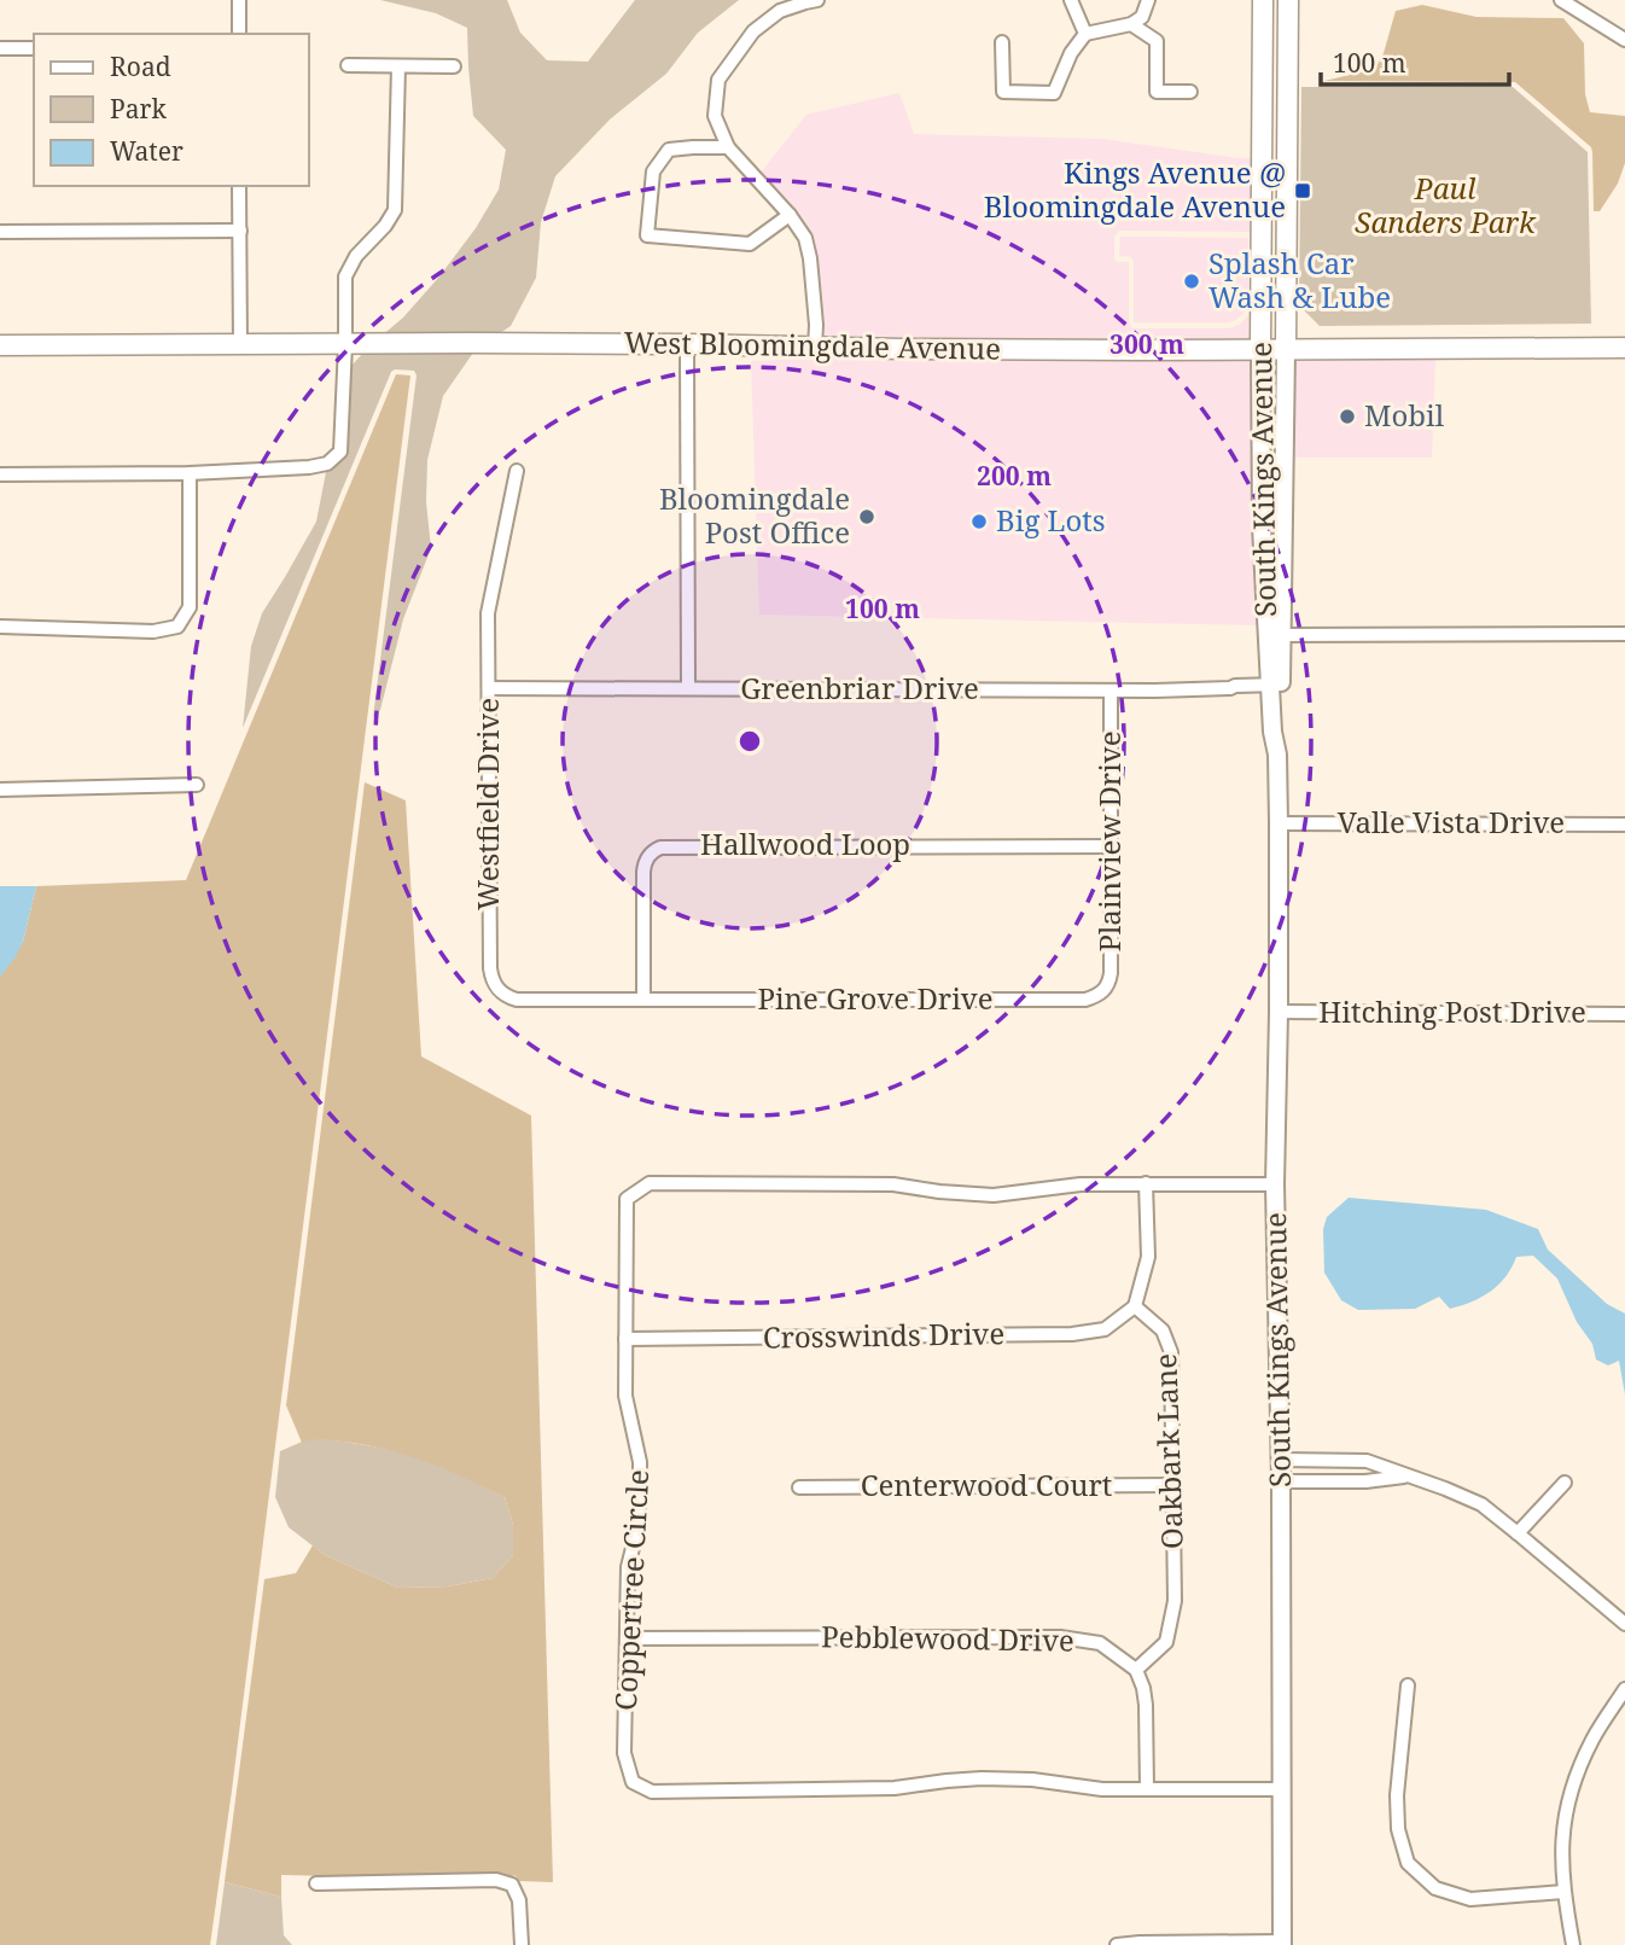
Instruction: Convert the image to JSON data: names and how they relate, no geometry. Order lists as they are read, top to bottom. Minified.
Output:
{"streets":{"main road":["West Bloomingdale Avenue","South Kings Avenue"],"street":["Greenbriar Drive","Westfield Drive","Valle Vista Drive","Plainview Drive","Hallwood Loop","Pine Grove Drive","Hitching Post Drive","Crosswinds Drive","Oakbark Lane","Centerwood Court","Coppertree Circle","Pebblewood Drive"]},"crossings":[["West Bloomingdale Avenue","South Kings Avenue"],["South Kings Avenue","Greenbriar Drive"],["South Kings Avenue","Valle Vista Drive"],["South Kings Avenue","Hitching Post Drive"],["South Kings Avenue","Coppertree Circle"],["Greenbriar Drive","Westfield Drive"],["Greenbriar Drive","Plainview Drive"],["Westfield Drive","Hallwood Loop"],["Westfield Drive","Pine Grove Drive"],["Plainview Drive","Hallwood Loop"],["Plainview Drive","Pine Grove Drive"],["Hallwood Loop","Pine Grove Drive"],["Crosswinds Drive","Oakbark Lane"],["Crosswinds Drive","Coppertree Circle"],["Oakbark Lane","Centerwood Court"],["Oakbark Lane","Pebblewood Drive"],["Coppertree Circle","Pebblewood Drive"]],"parks":["Paul Sanders Park"],"places":{"transit":["Kings Avenue @ Bloomingdale Avenue"],"other":["Splash Car Wash & Lube","Mobil","Bloomingdale Post Office","Big Lots"]},"legend":["Road","Park","Water"],"scale_bar":"100 m","rings":["300 m","200 m","100 m"]}
